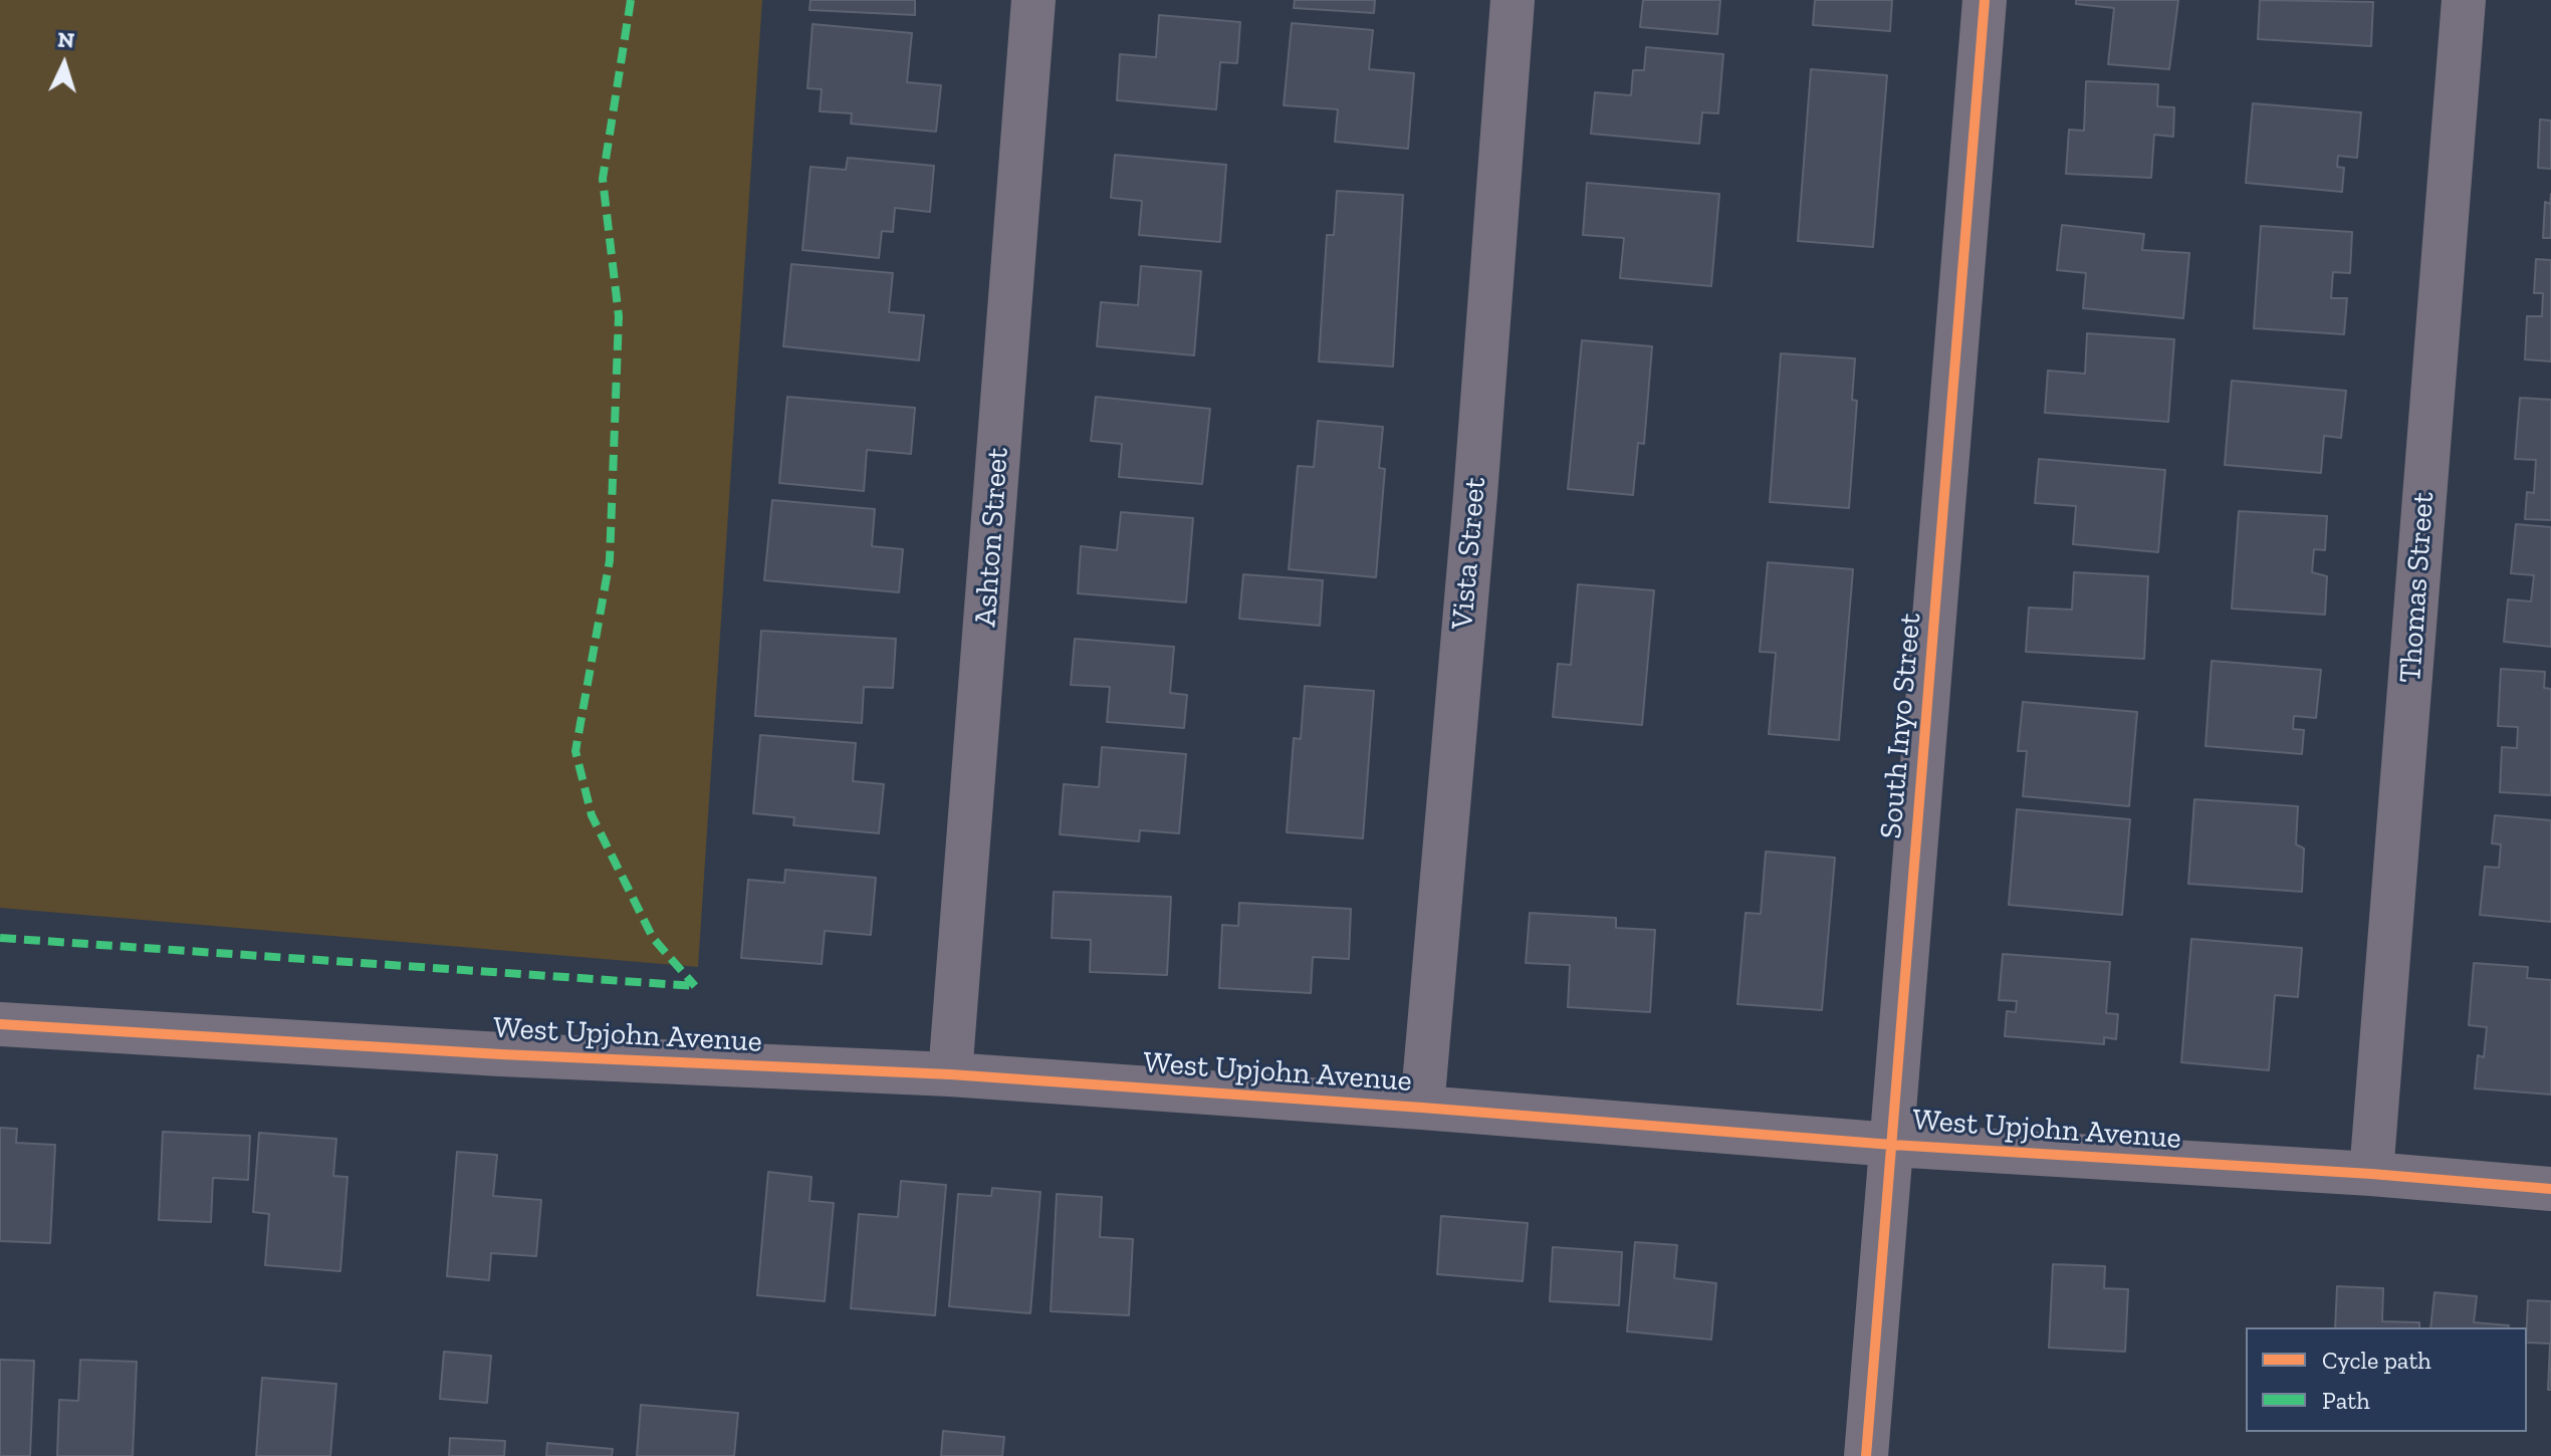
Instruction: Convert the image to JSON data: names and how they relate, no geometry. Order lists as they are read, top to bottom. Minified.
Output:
{"streets":{"street":["Ashton Street","Vista Street","Thomas Street","South Inyo Street","West Upjohn Avenue"]},"crossings":[["Ashton Street","West Upjohn Avenue"],["Vista Street","West Upjohn Avenue"],["Thomas Street","West Upjohn Avenue"],["South Inyo Street","West Upjohn Avenue"]],"legend":["Cycle path","Path"],"north":"top"}
